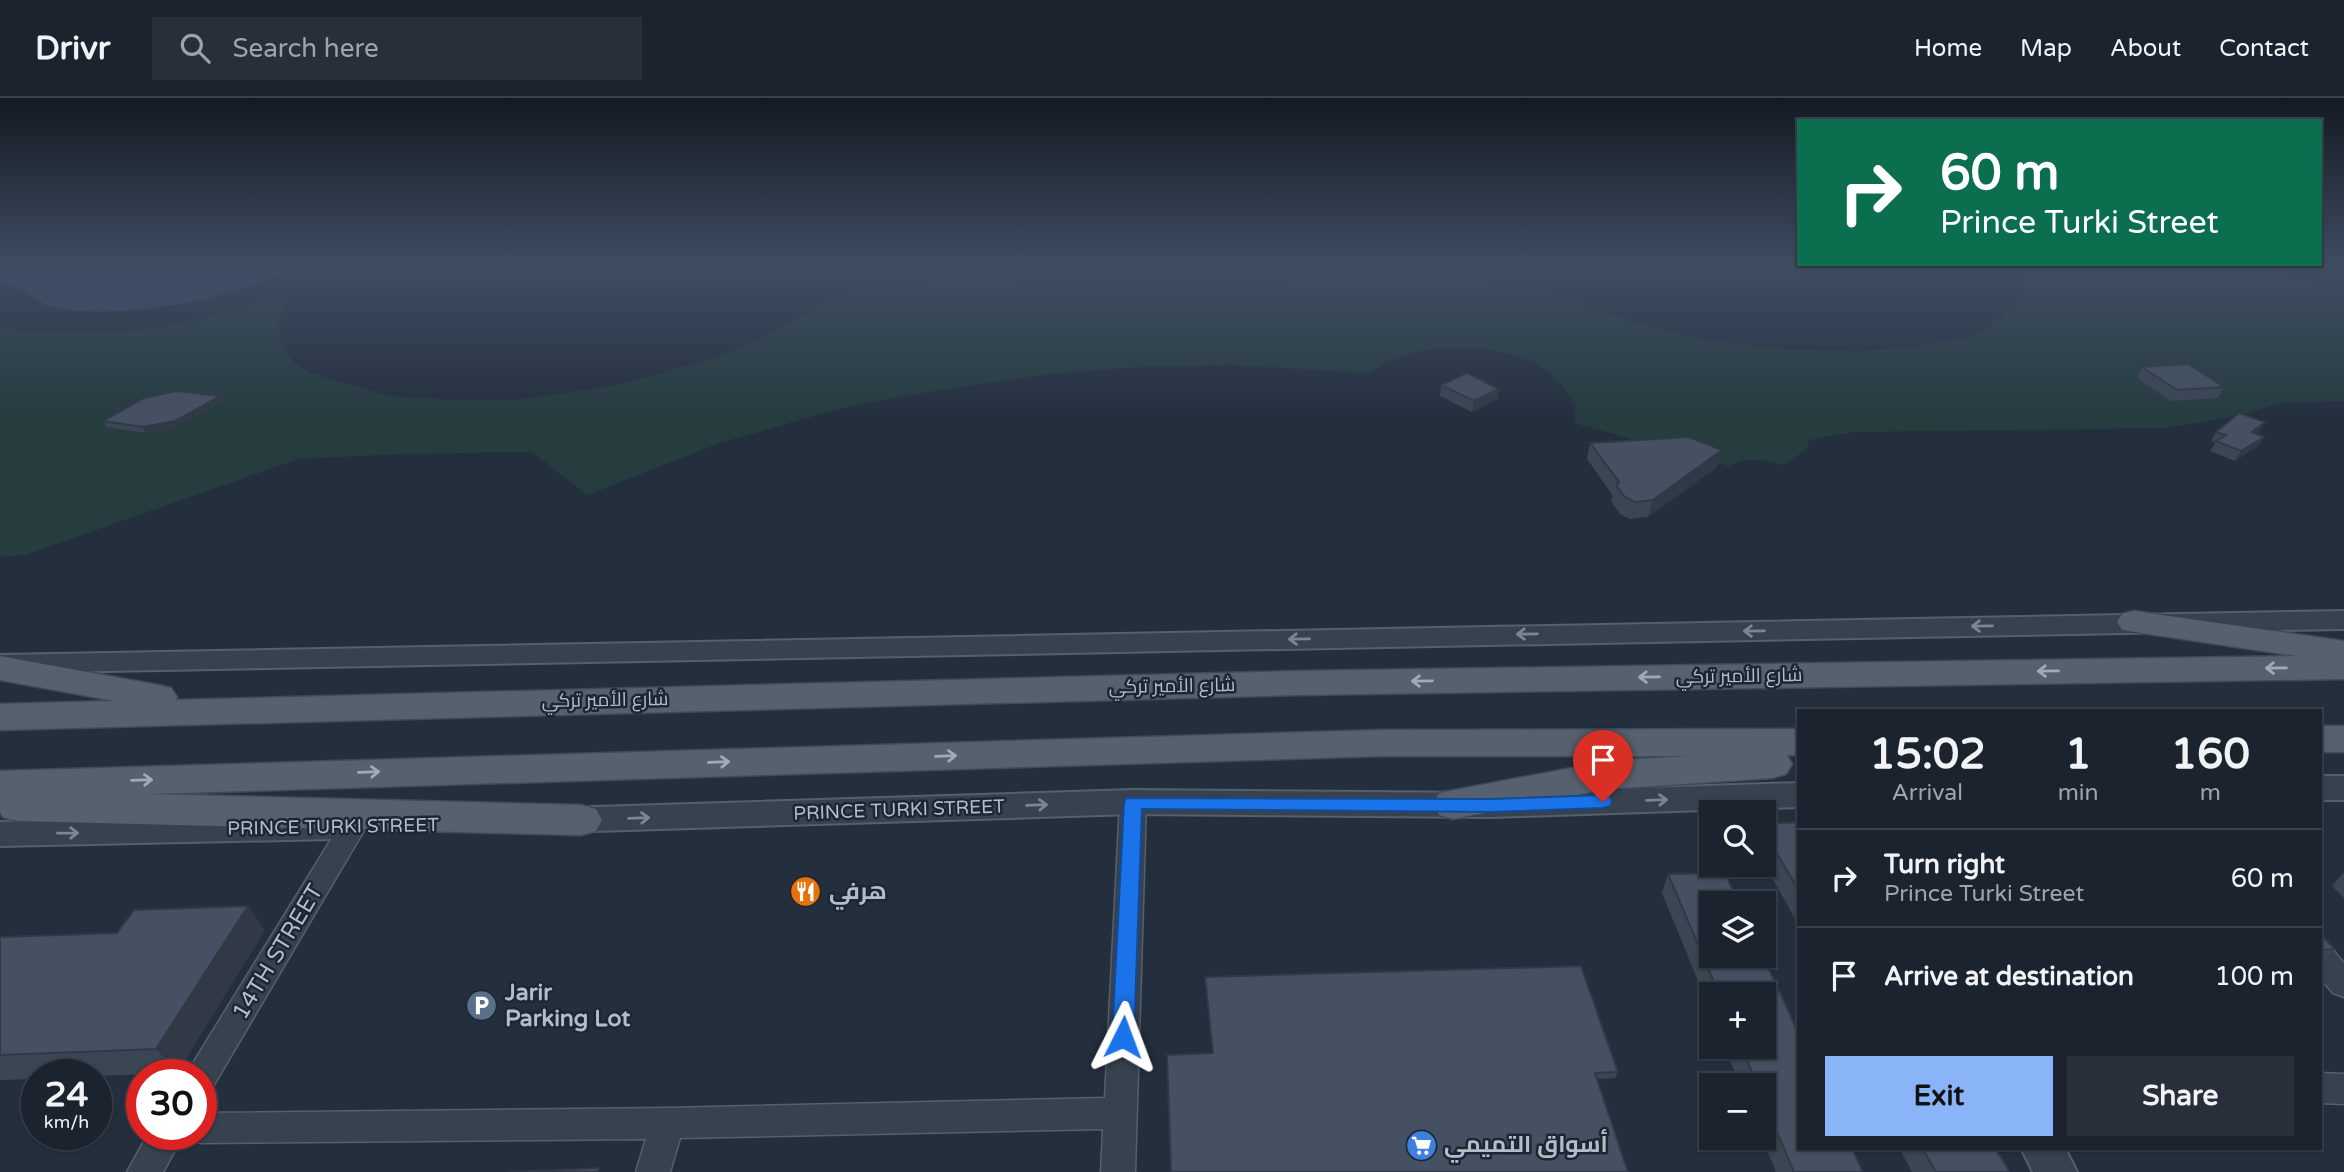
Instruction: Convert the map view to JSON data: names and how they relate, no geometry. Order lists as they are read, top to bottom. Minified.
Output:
{"streets":{"main road":["شارع الأمير تركي"],"street":["PRINCE TURKI STREET","14TH STREET"]},"crossings":[["PRINCE TURKI STREET","14TH STREET"]],"places":{"restaurant":["هرفي"],"parking":["Jarir Parking Lot"],"supermarket":["أسواق التميمي"]},"page":{"header":"Drivr","search":"Search here","nav":["Home","Map","About","Contact"],"turn":["60 m","Prince Turki Street"],"eta":["15:02","Arrival","1","min","160","m"],"map_buttons":["+","−"],"list":[{"name":"Turn right","note":"Prince Turki Street","value":"60 m"},{"name":"Arrive at destination","value":"100 m"}],"buttons":["Exit","Share"],"speed":"24 km/h","limit":"30"}}
